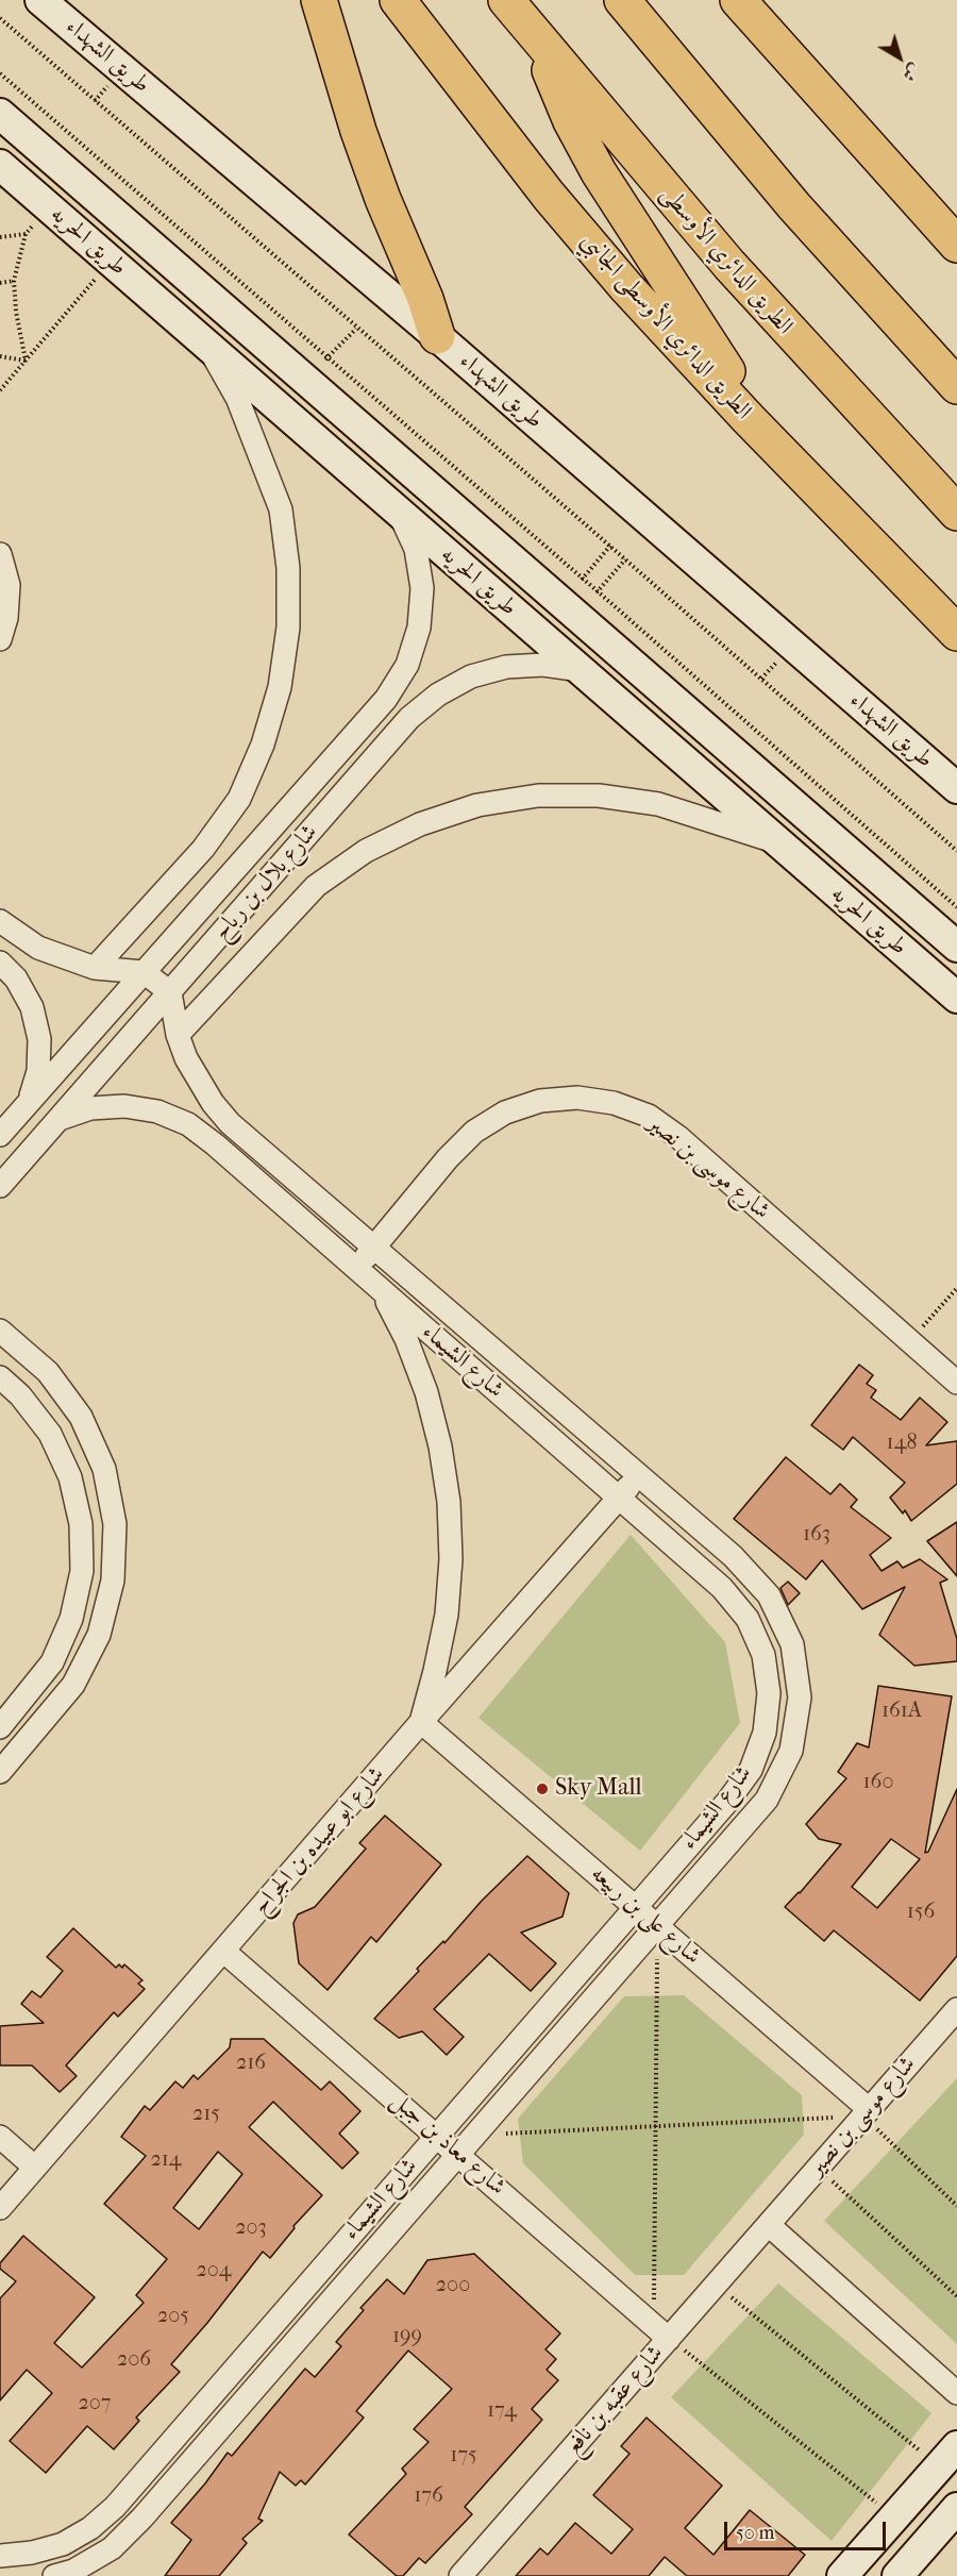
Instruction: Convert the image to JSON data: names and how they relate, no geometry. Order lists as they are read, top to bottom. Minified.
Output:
{"streets":{"highway":["الطريق الدائري الأوسطى","الطريق الدائري الأوسطى الجانبي"],"street":["طريق الشهداء","طريق الحريه","شارع بلال بن رباح","شارع موسى بن نصير","شارع الشيماء","شارع ابو عبيده بن الجراح","شارع على بن ربيعه","شارع معاذ بن جبل","شارع عقبه بن نافع"]},"crossings":[["طريق الحريه","شارع بلال بن رباح"],["شارع بلال بن رباح","شارع الشيماء"],["شارع موسى بن نصير","شارع الشيماء"],["شارع موسى بن نصير","شارع على بن ربيعه"],["شارع موسى بن نصير","شارع عقبه بن نافع"],["شارع الشيماء","شارع ابو عبيده بن الجراح"],["شارع الشيماء","شارع على بن ربيعه"],["شارع الشيماء","شارع معاذ بن جبل"],["شارع ابو عبيده بن الجراح","شارع على بن ربيعه"],["شارع ابو عبيده بن الجراح","شارع معاذ بن جبل"],["شارع معاذ بن جبل","شارع عقبه بن نافع"]],"places":["Sky Mall"],"house_numbers":["148","163","161A","160","156","216","215","214","203","204","200","205","199","206","207","174","175","176"],"scale_bar":"50 m","north":"bottom right"}
